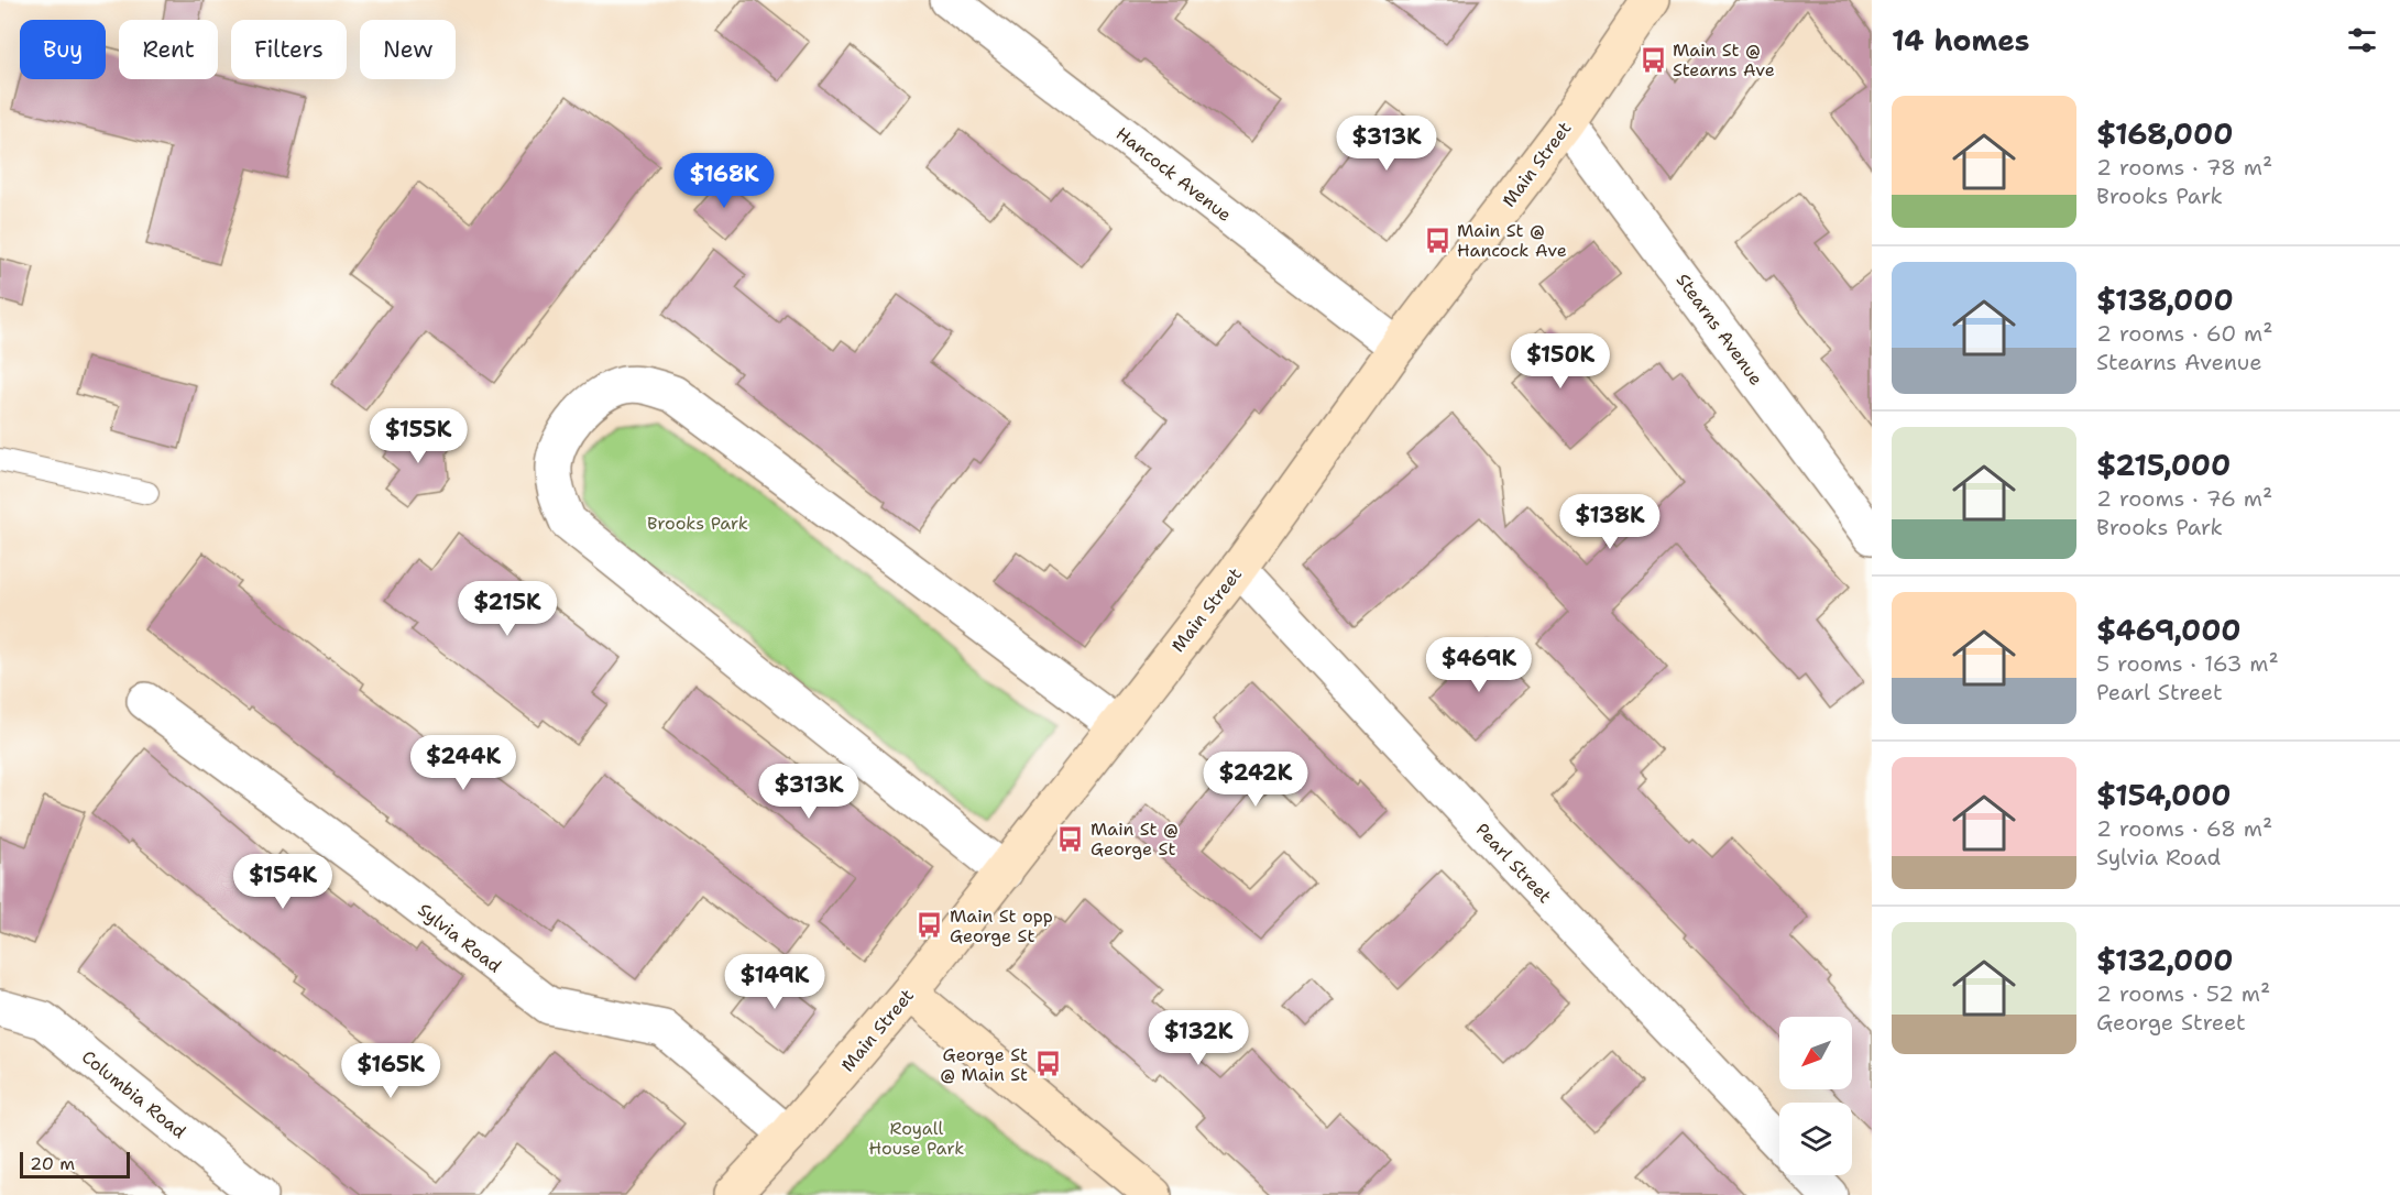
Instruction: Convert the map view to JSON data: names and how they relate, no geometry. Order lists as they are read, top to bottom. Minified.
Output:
{"streets":{"main road":["Main Street"],"street":["Hancock Avenue","Stearns Avenue","Pearl Street","Sylvia Road","Columbia Road"]},"crossings":[["Main Street","Hancock Avenue"],["Main Street","Stearns Avenue"],["Main Street","Pearl Street"],["Main Street","Sylvia Road"]],"parks":["Brooks Park","Royall House Park"],"places":{"bus stop":["Main St @ Stearns Ave","Main St @ Hancock Ave","Main St @ George St","Main St opp George St","George St @ Main St"]},"scale_bar":"20 m","north":"bottom left","page":{"heading":"14 homes","chip":["Buy","Rent","Filters","New"],"list":[{"name":"$168,000","note":"2 rooms · 78 m² · Brooks Park"},{"name":"$138,000","note":"2 rooms · 60 m² · Stearns Avenue"},{"name":"$215,000","note":"2 rooms · 76 m² · Brooks Park"},{"name":"$469,000","note":"5 rooms · 163 m² · Pearl Street"},{"name":"$154,000","note":"2 rooms · 68 m² · Sylvia Road"},{"name":"$132,000","note":"2 rooms · 52 m² · George Street"}],"price":["$313K","$168K","$150K","$155K","$138K","$215K","$469K","$244K","$242K","$313K","$154K","$149K","$132K","$165K"],"scale":"20 m"}}
